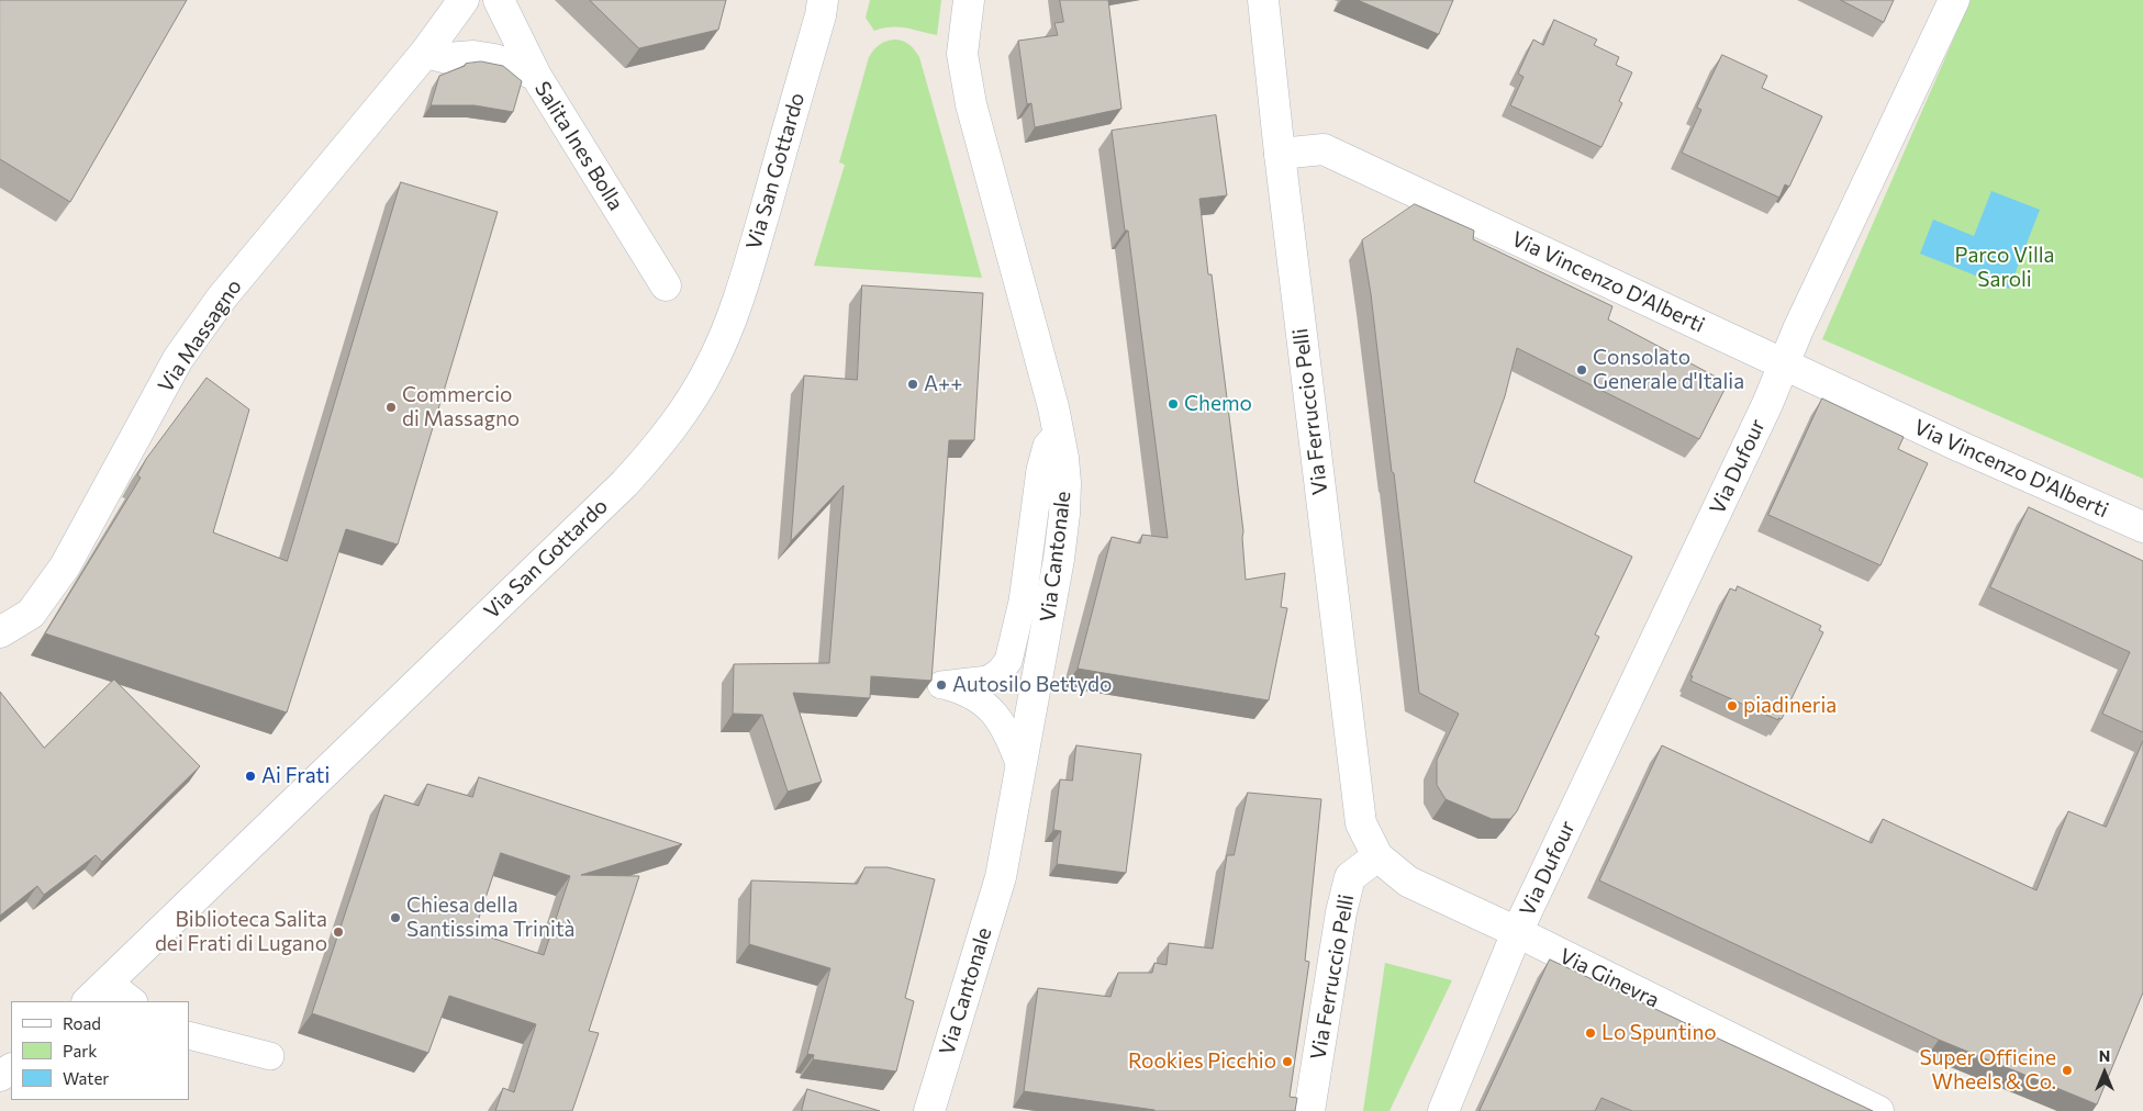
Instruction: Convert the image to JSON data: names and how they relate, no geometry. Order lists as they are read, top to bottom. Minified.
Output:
{"streets":{"main road":["Salita Ines Bolla","Via San Gottardo","Via Vincenzo D'Alberti","Via Massagno","Via Ferruccio Pelli","Via Dufour","Via Cantonale","Via Ginevra"]},"crossings":[["Salita Ines Bolla","Via Massagno"],["Via Vincenzo D'Alberti","Via Ferruccio Pelli"],["Via Vincenzo D'Alberti","Via Dufour"],["Via Ferruccio Pelli","Via Ginevra"],["Via Dufour","Via Ginevra"]],"parks":["Parco Villa Saroli"],"places":["Consolato Generale d'Italia","A++","Chemo","Commercio di Massagno","Autosilo Bettydo","piadineria","Ai Frati","Chiesa della Santissima Trinità","Biblioteca Salita dei Frati di Lugano","Lo Spuntino","Rookies Picchio","Super Officine Wheels & Co."],"legend":["Road","Park","Water"],"north":"top"}
